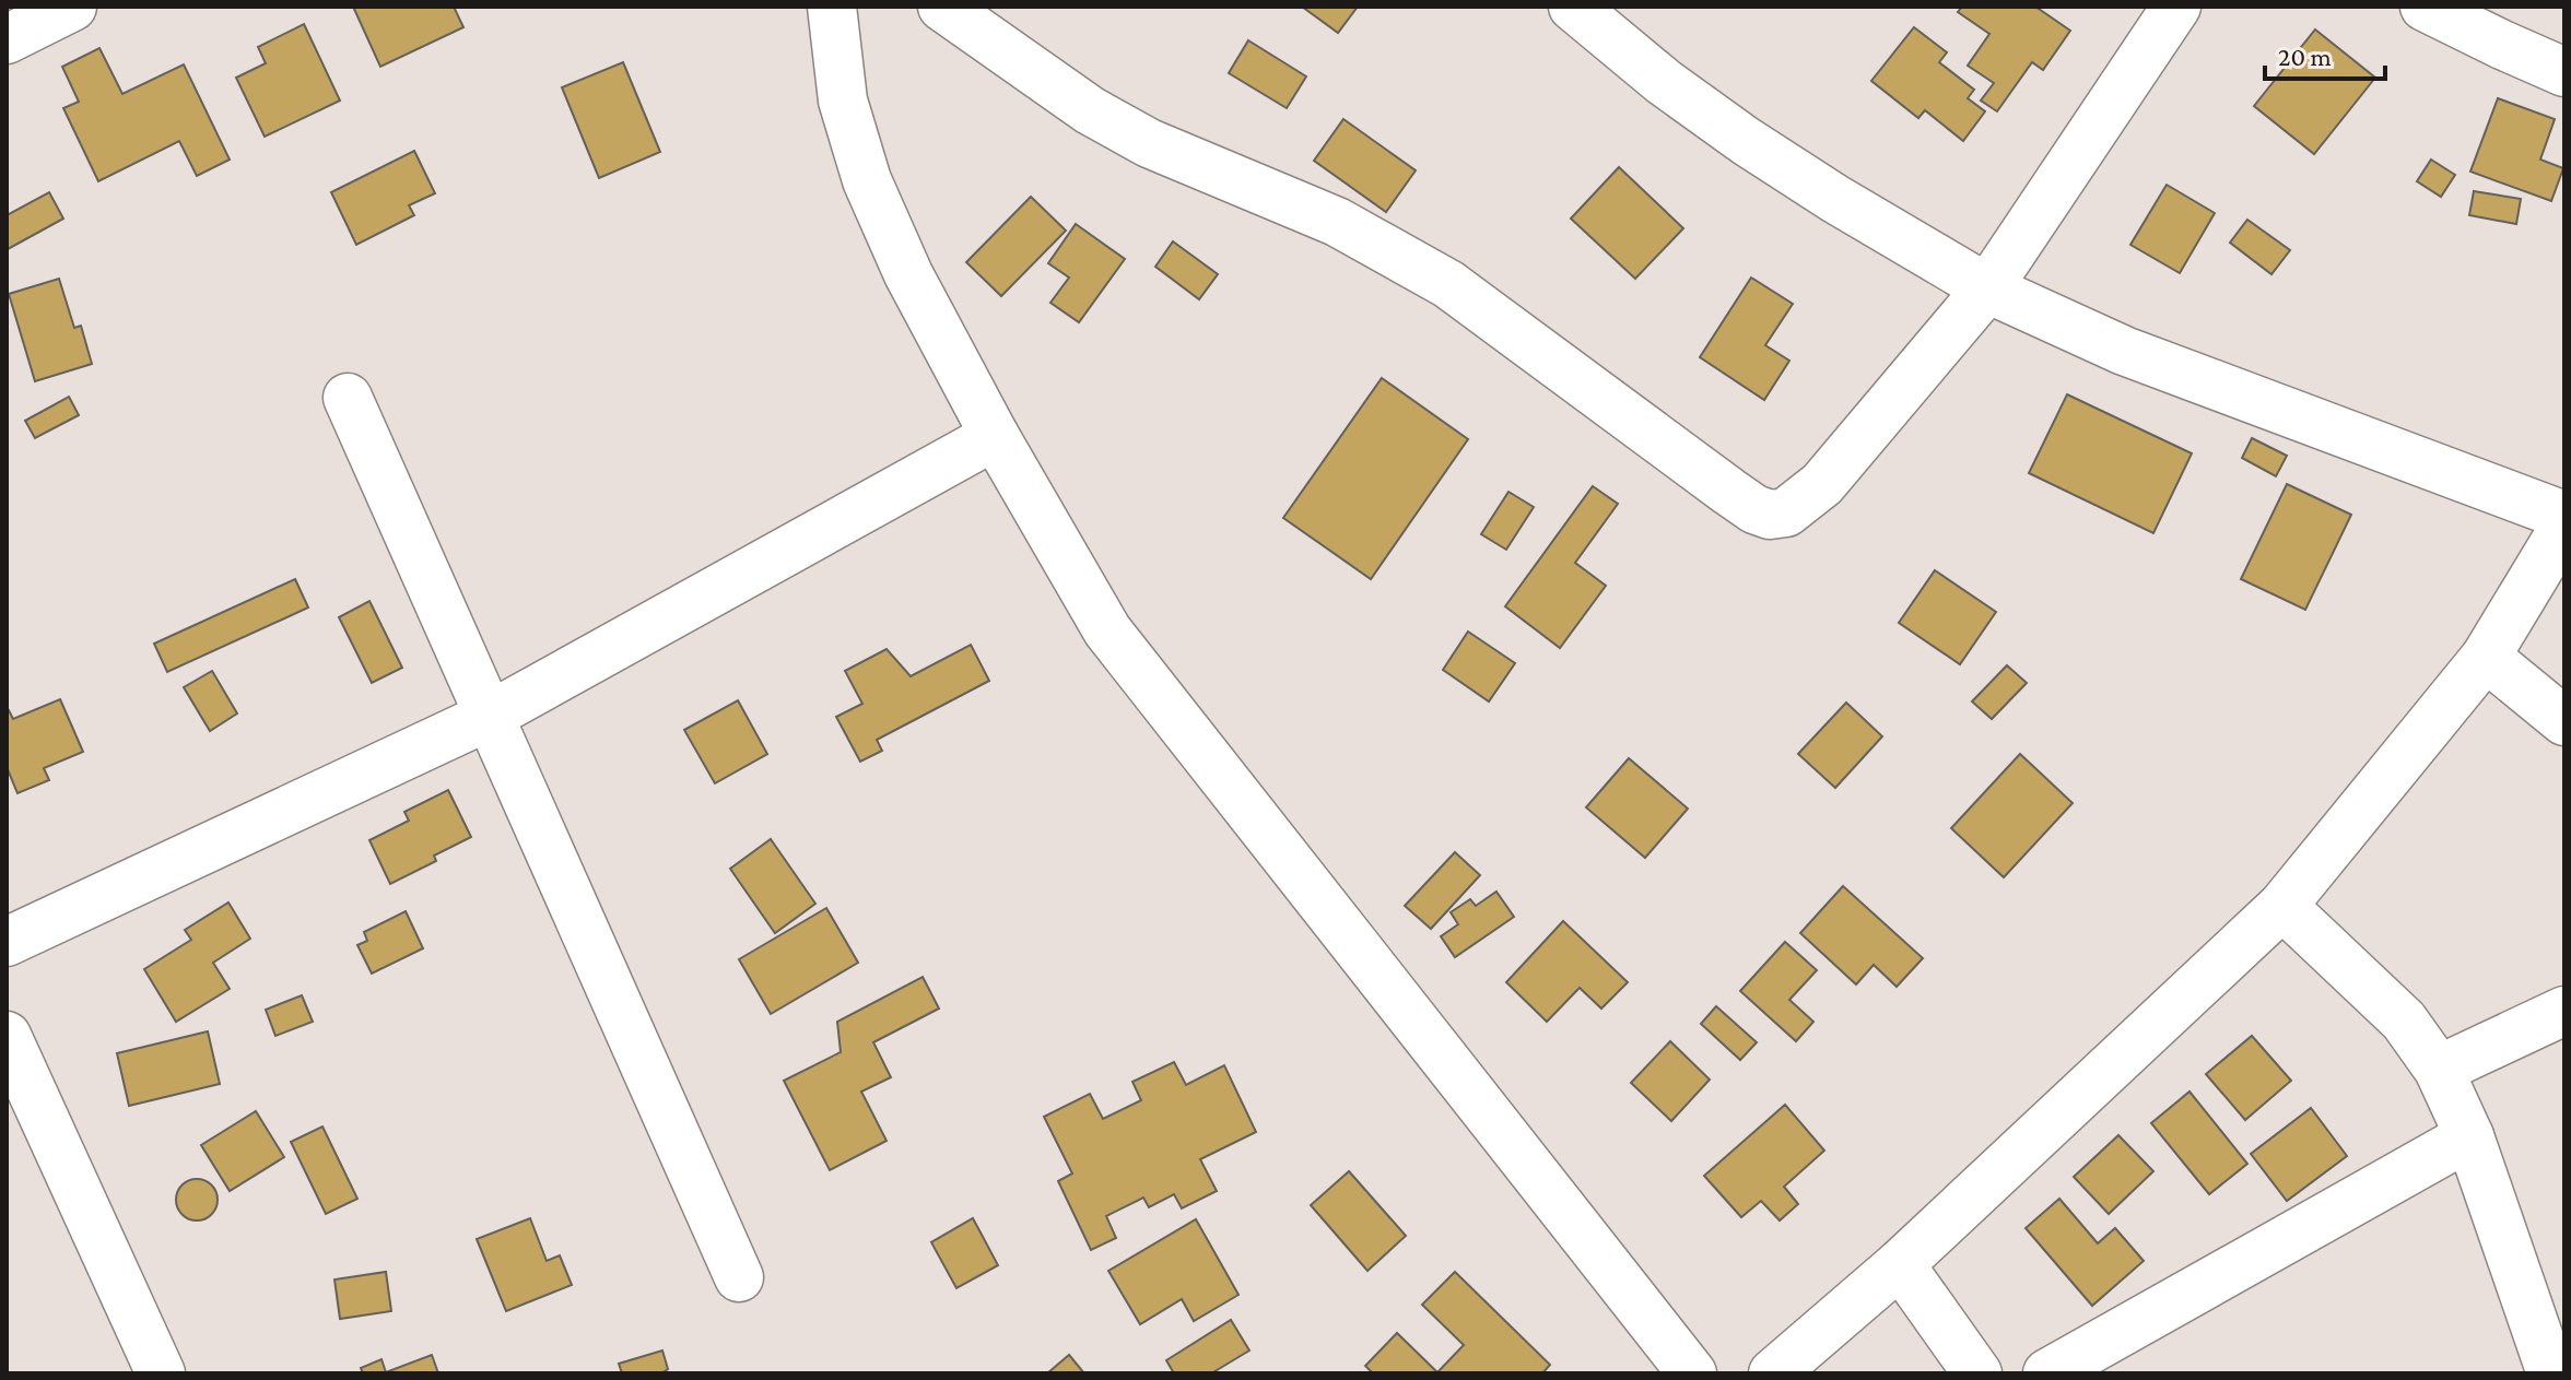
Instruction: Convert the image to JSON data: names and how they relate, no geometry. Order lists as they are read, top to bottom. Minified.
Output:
{"scale_bar":"20 m"}
